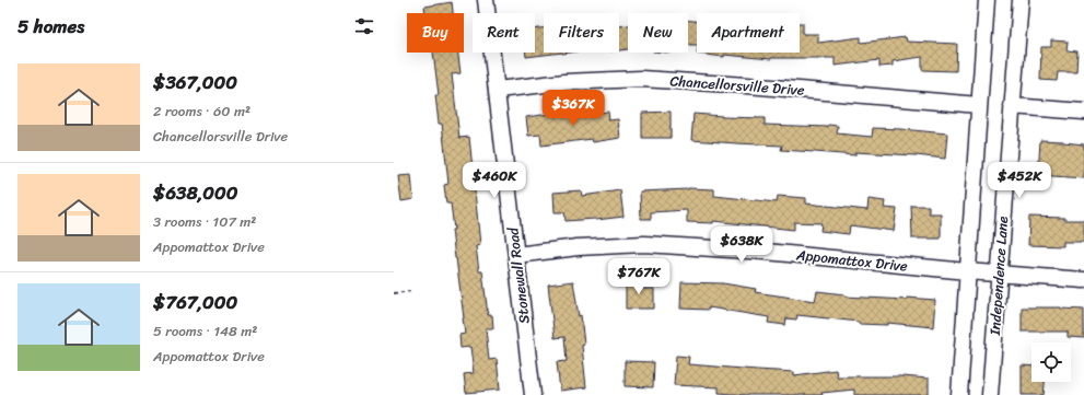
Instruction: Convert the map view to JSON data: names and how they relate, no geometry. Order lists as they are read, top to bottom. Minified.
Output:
{"streets":{"street":["Chancellorsville Drive","Appomattox Drive","Stonewall Road","Independence Lane"]},"crossings":[["Chancellorsville Drive","Stonewall Road"],["Appomattox Drive","Stonewall Road"],["Appomattox Drive","Independence Lane"]],"page":{"heading":"5 homes","chip":["Buy","Rent","Filters","New","Apartment"],"list":[{"name":"$367,000","note":"2 rooms · 60 m² · Chancellorsville Drive"},{"name":"$638,000","note":"3 rooms · 107 m² · Appomattox Drive"},{"name":"$767,000","note":"5 rooms · 148 m² · Appomattox Drive"}],"price":["$367K","$460K","$452K","$638K","$767K"]}}
